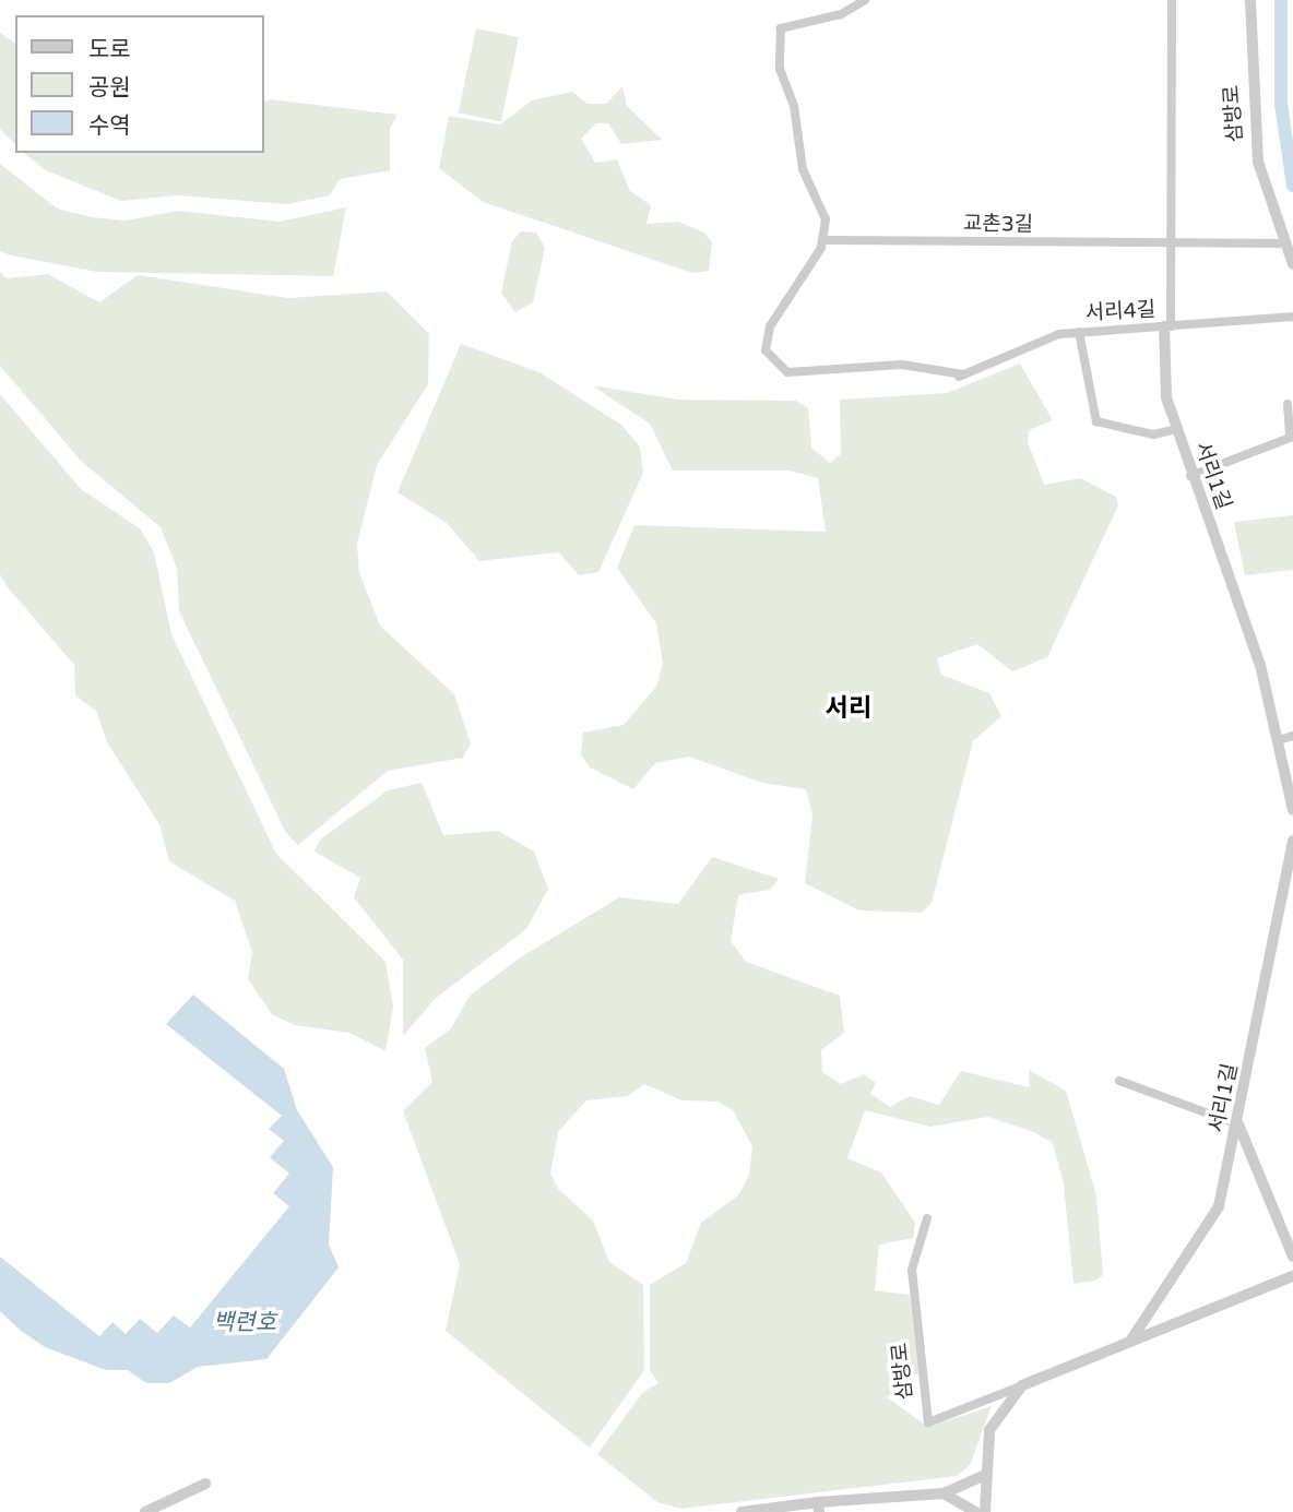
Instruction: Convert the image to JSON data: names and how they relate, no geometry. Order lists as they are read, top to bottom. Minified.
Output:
{"streets":{"street":["삼방로","교촌3길","서리4길","서리1길"]},"crossings":[["삼방로","서리1길"],["교촌3길","서리4길"],["교촌3길","서리1길"],["서리4길","서리1길"]],"districts":["서리"],"water":["백련호"],"legend":["도로","공원","수역"]}
